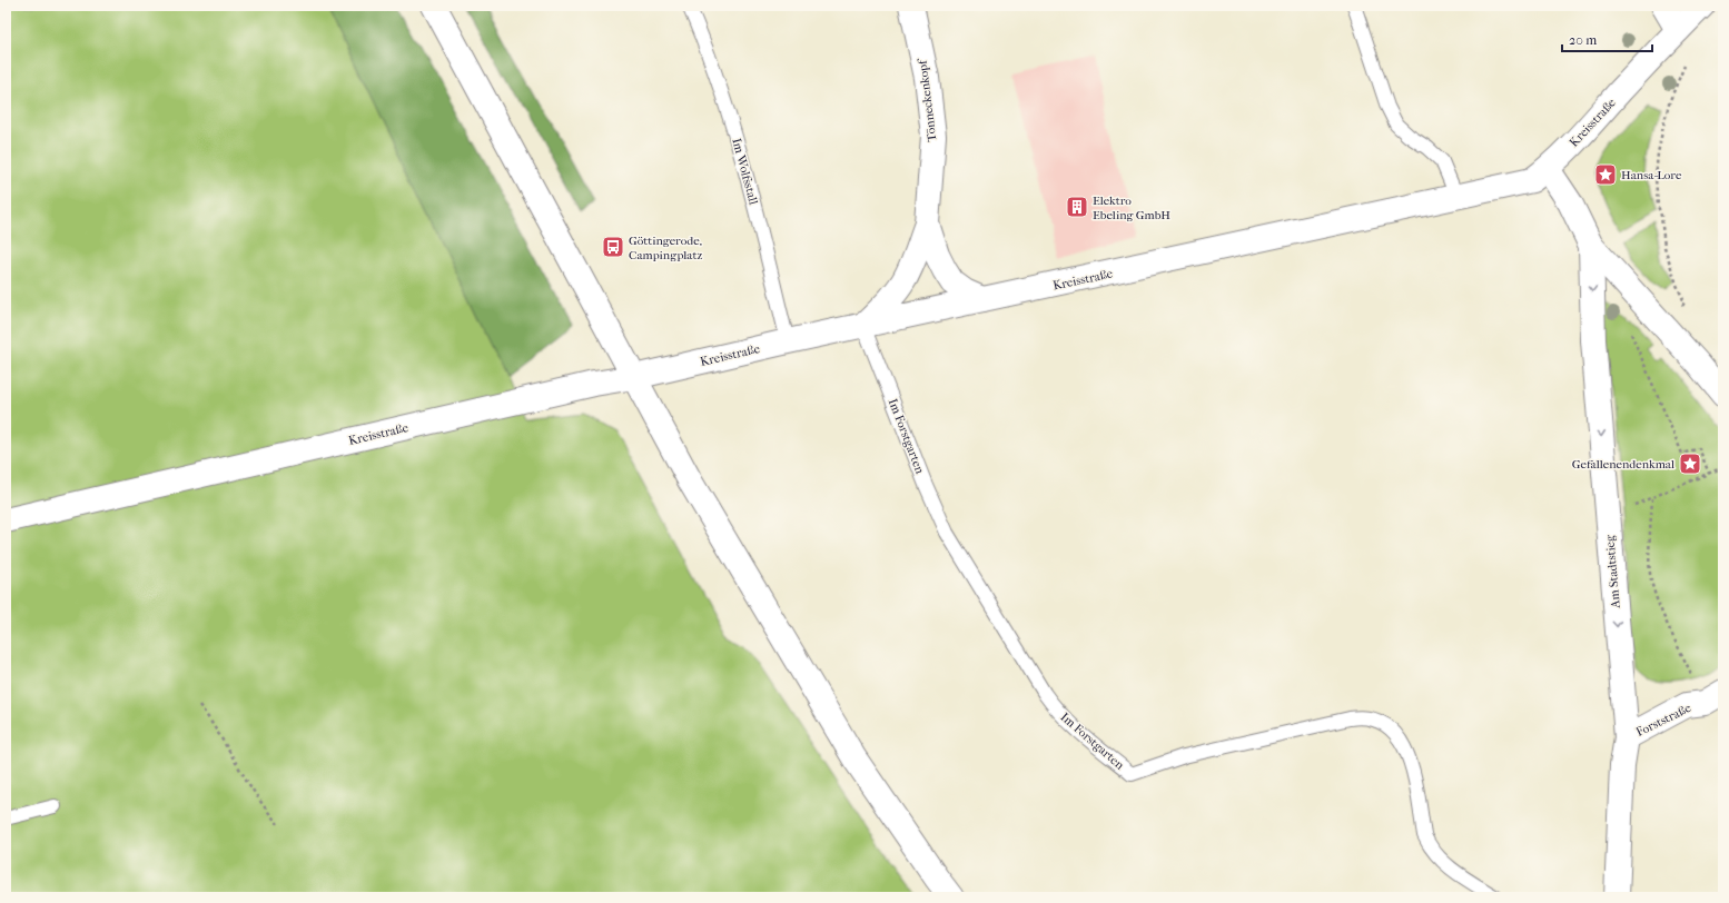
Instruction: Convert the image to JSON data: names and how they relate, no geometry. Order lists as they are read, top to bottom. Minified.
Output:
{"streets":{"street":["Tönneckenkopf","Kreisstraße","Am Stadtstieg","Forststraße"],"lane":["Im Wolfsstall","Im Forstgarten"]},"crossings":[["Tönneckenkopf","Kreisstraße"],["Tönneckenkopf","Im Forstgarten"],["Kreisstraße","Im Wolfsstall"],["Kreisstraße","Im Forstgarten"],["Kreisstraße","Am Stadtstieg"],["Am Stadtstieg","Forststraße"]],"one_way":["Am Stadtstieg"],"places":{"place":["Hansa-Lore","Gefallenendenkmal"],"building":["Elektro Ebeling GmbH"],"bus stop":["Göttingerode, Campingplatz"]},"scale_bar":"20 m"}
